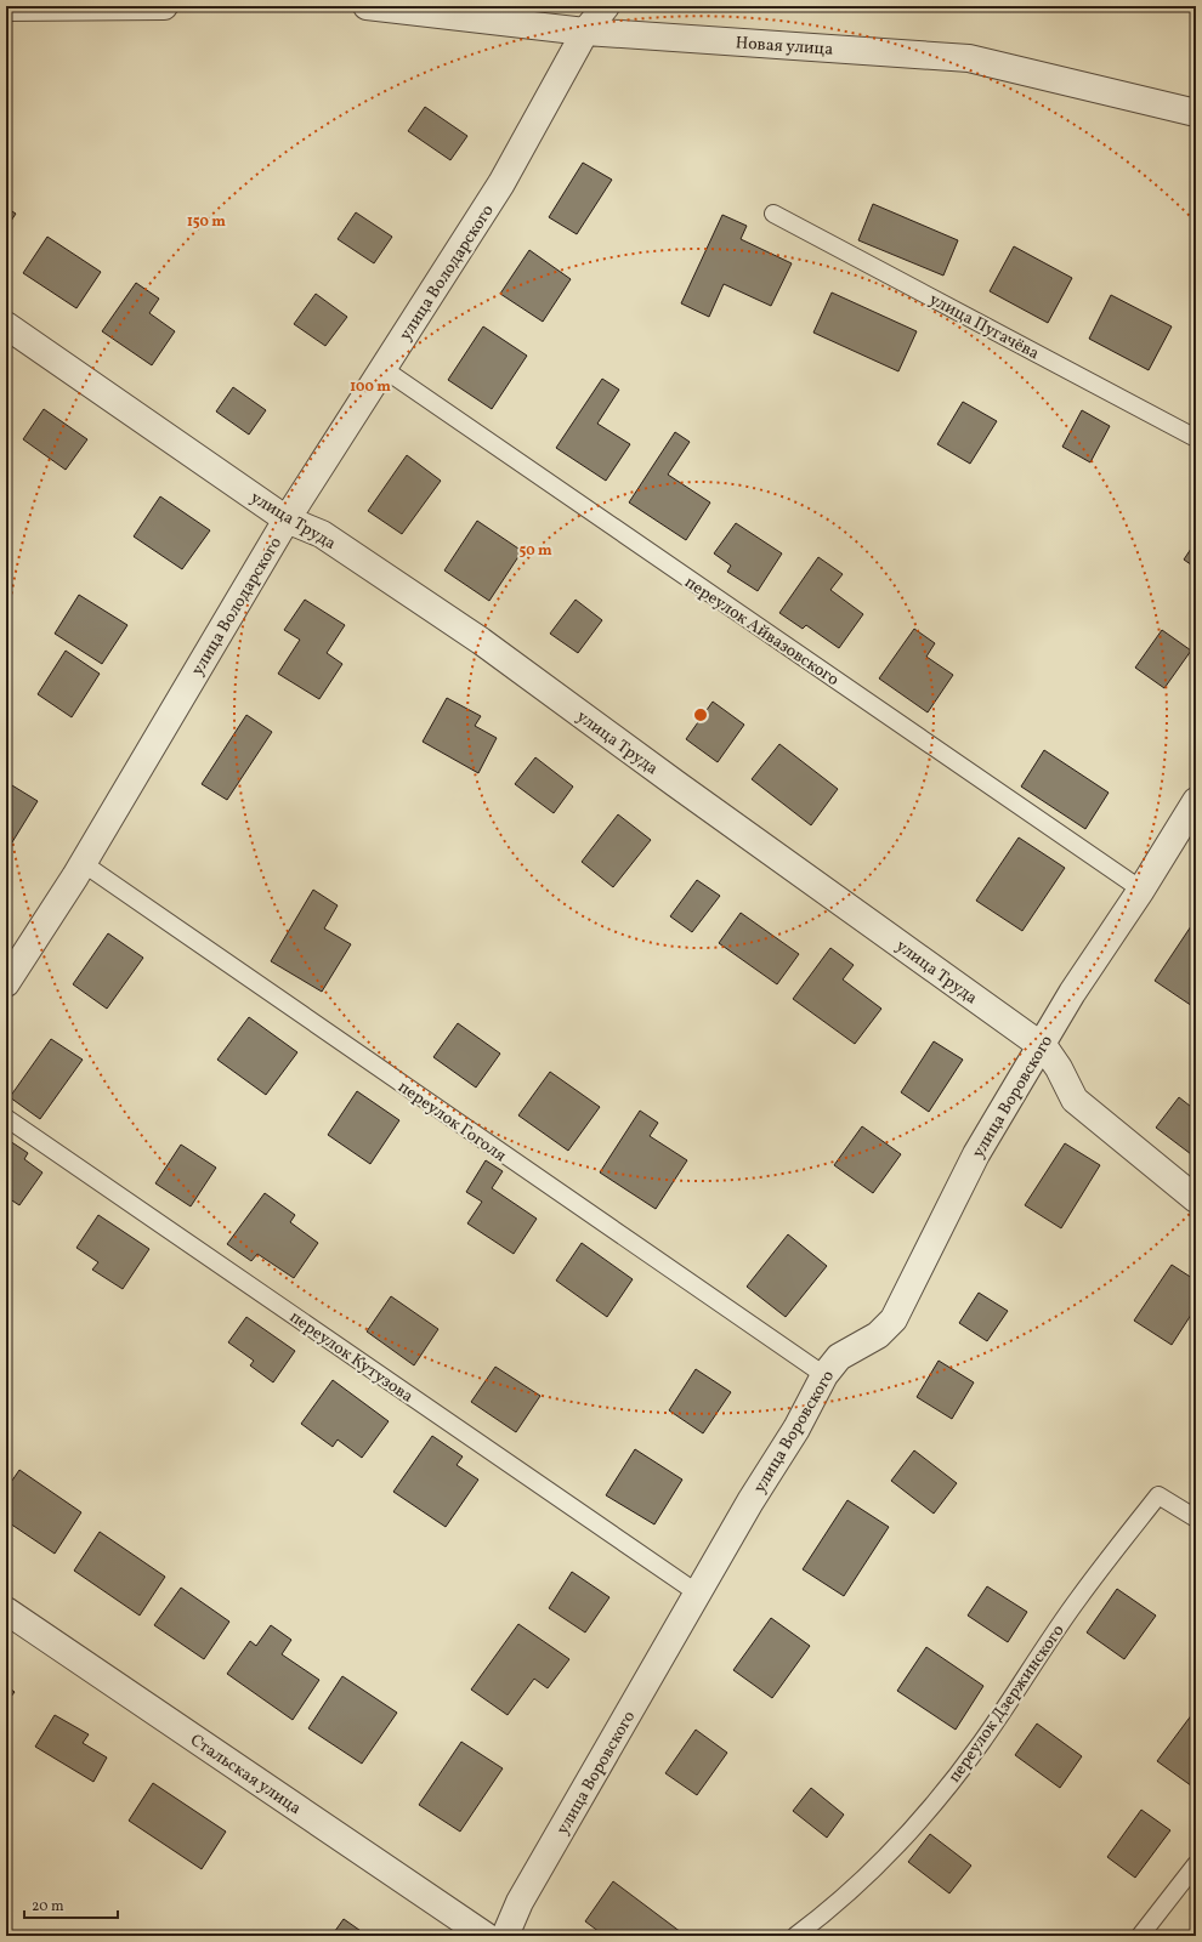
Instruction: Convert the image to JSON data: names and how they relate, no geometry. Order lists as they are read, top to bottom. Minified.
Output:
{"streets":{"street":["Новая улица","улица Володарского","улица Труда","улица Воровского","Стальская улица"],"lane":["улица Пугачёва","переулок Айвазовского","переулок Гоголя","переулок Кутузова","переулок Дзержинского"]},"crossings":[["Новая улица","улица Володарского"],["улица Володарского","улица Труда"],["улица Володарского","переулок Айвазовского"],["улица Володарского","переулок Гоголя"],["улица Труда","улица Воровского"],["переулок Айвазовского","улица Воровского"],["улица Воровского","переулок Гоголя"],["улица Воровского","переулок Кутузова"]],"scale_bar":"20 m","rings":["150 m","100 m","50 m"]}
